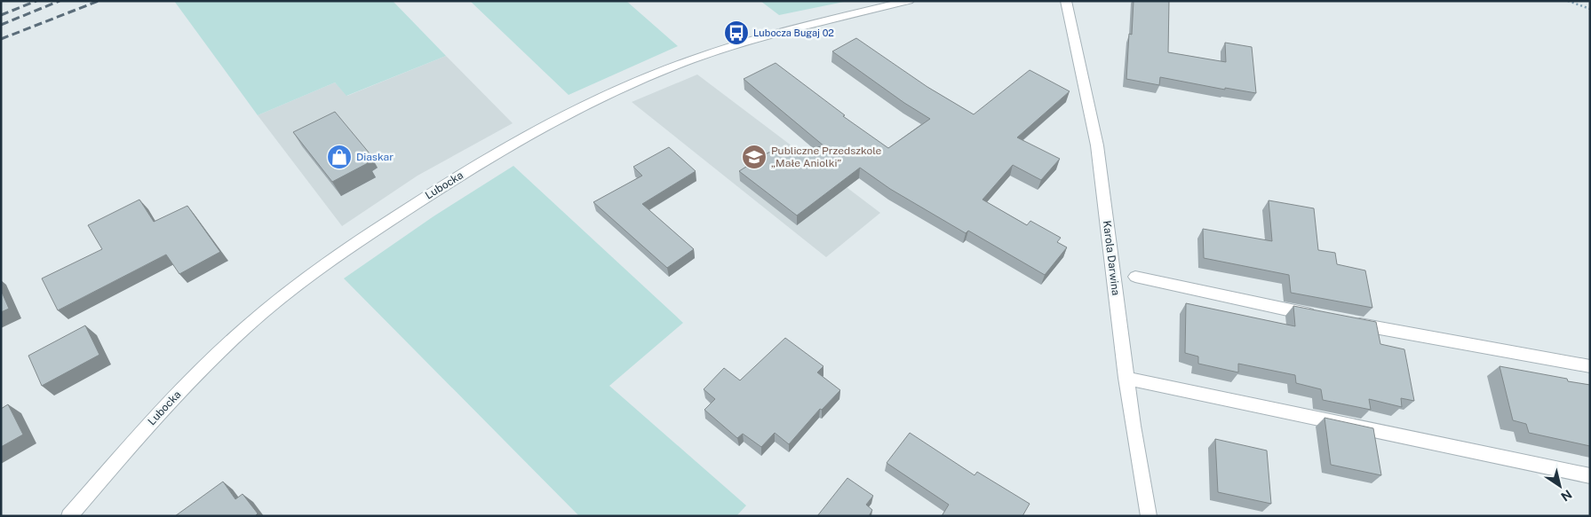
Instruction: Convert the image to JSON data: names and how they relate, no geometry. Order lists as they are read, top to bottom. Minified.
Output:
{"streets":{"street":["Lubocka","Karola Darwina"]},"places":{"bus stop":["Lubocza Bugaj 02"],"shop":["Diaskar"],"school or university":["Publiczne Przedszkole „Małe Aniolki”"]},"north":"bottom right"}
